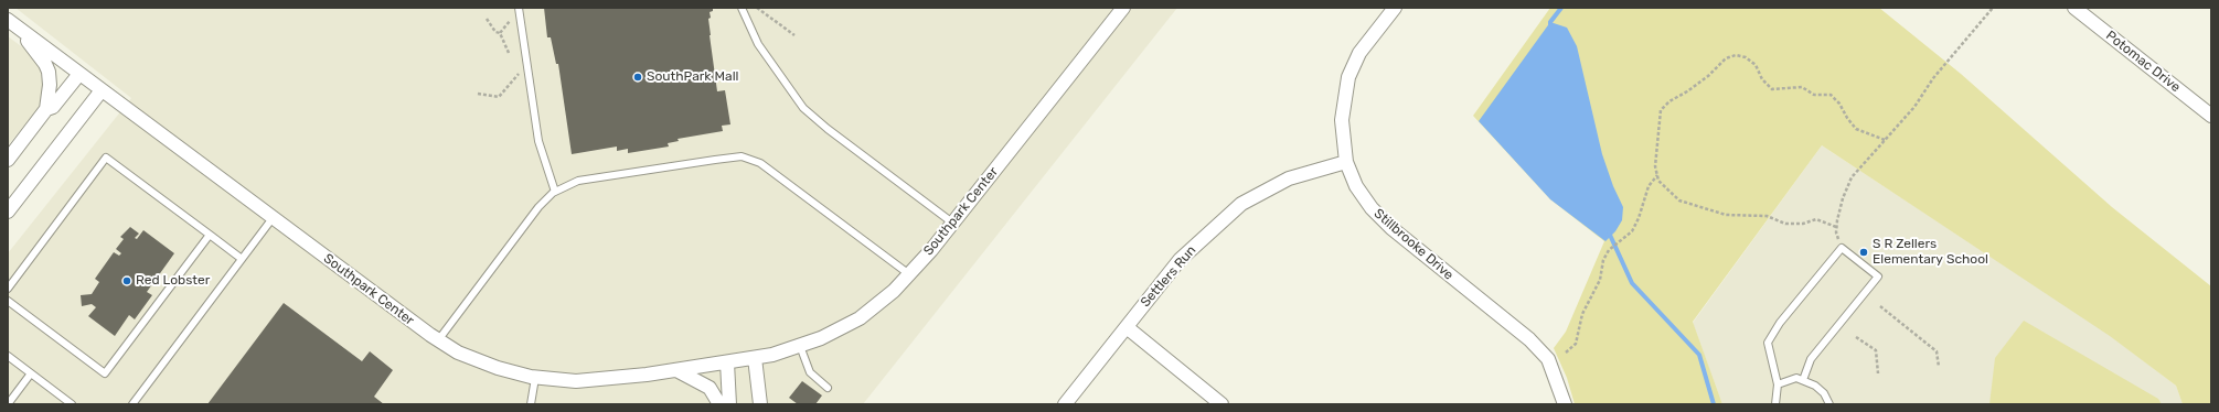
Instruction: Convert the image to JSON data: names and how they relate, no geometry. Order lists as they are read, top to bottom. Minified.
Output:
{"streets":{"street":["Potomac Drive","Southpark Center","Stillbrooke Drive","Settlers Run"]},"crossings":[["Stillbrooke Drive","Settlers Run"]],"places":["SouthPark Mall","S R Zellers Elementary School","Red Lobster"]}
